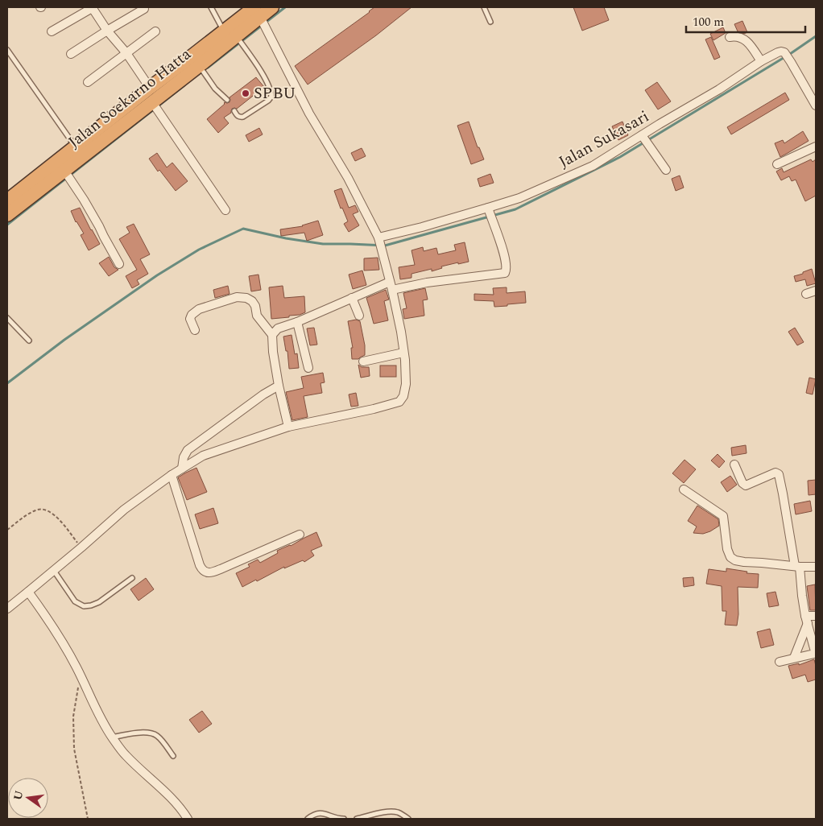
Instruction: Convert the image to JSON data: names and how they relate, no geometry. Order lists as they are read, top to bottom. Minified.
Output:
{"streets":{"highway":["Jalan Soekarno Hatta"],"street":["Jalan Sukasari"]},"places":["SPBU"],"scale_bar":"100 m","north":"left"}
